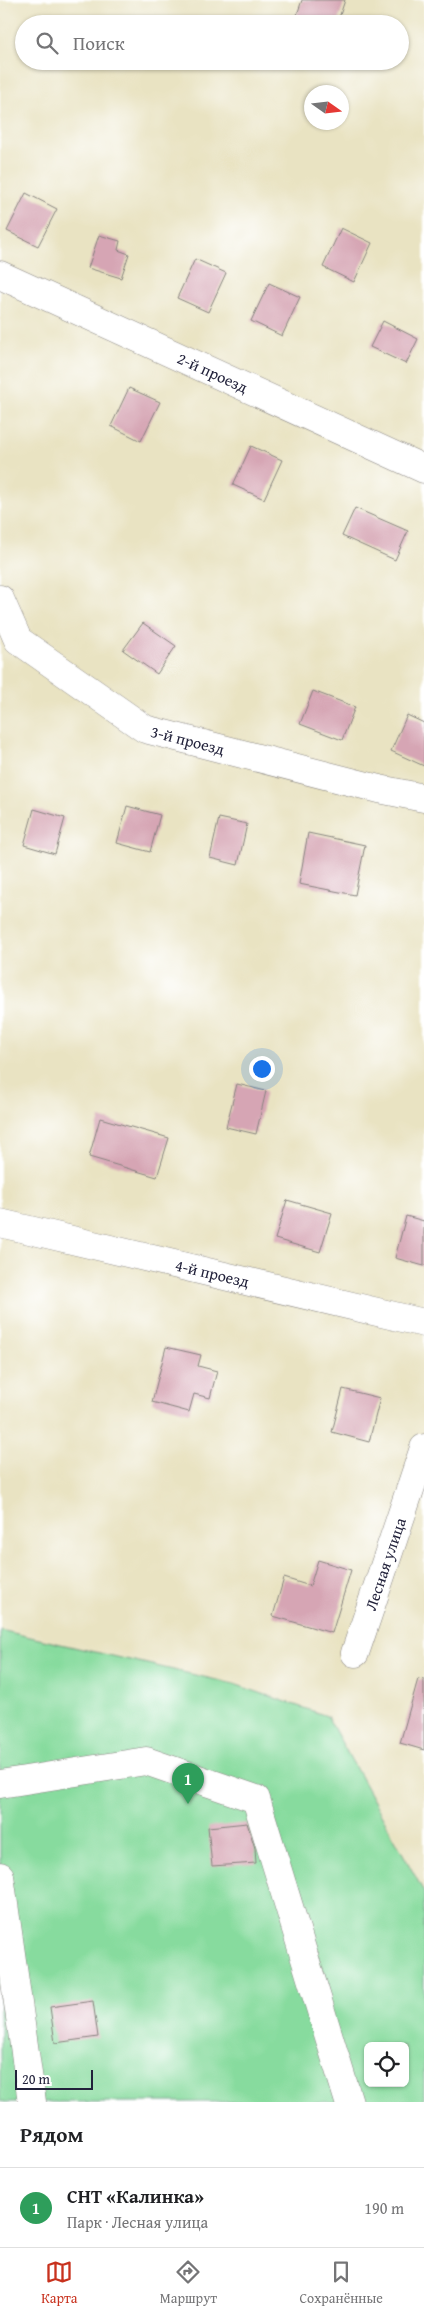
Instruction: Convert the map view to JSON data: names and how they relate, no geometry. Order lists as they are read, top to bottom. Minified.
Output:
{"streets":{"street":["2-й проезд","3-й проезд","4-й проезд","Лесная улица"]},"scale_bar":"20 m","north":"right","page":{"search":"Поиск","pins":"1","scale":"20 m","heading":"Рядом","list":[{"mark":"1","name":"СНТ «Калинка»","note":"Парк · Лесная улица","value":"190 m"}],"nav":["Карта","Маршрут","Сохранённые"]}}
